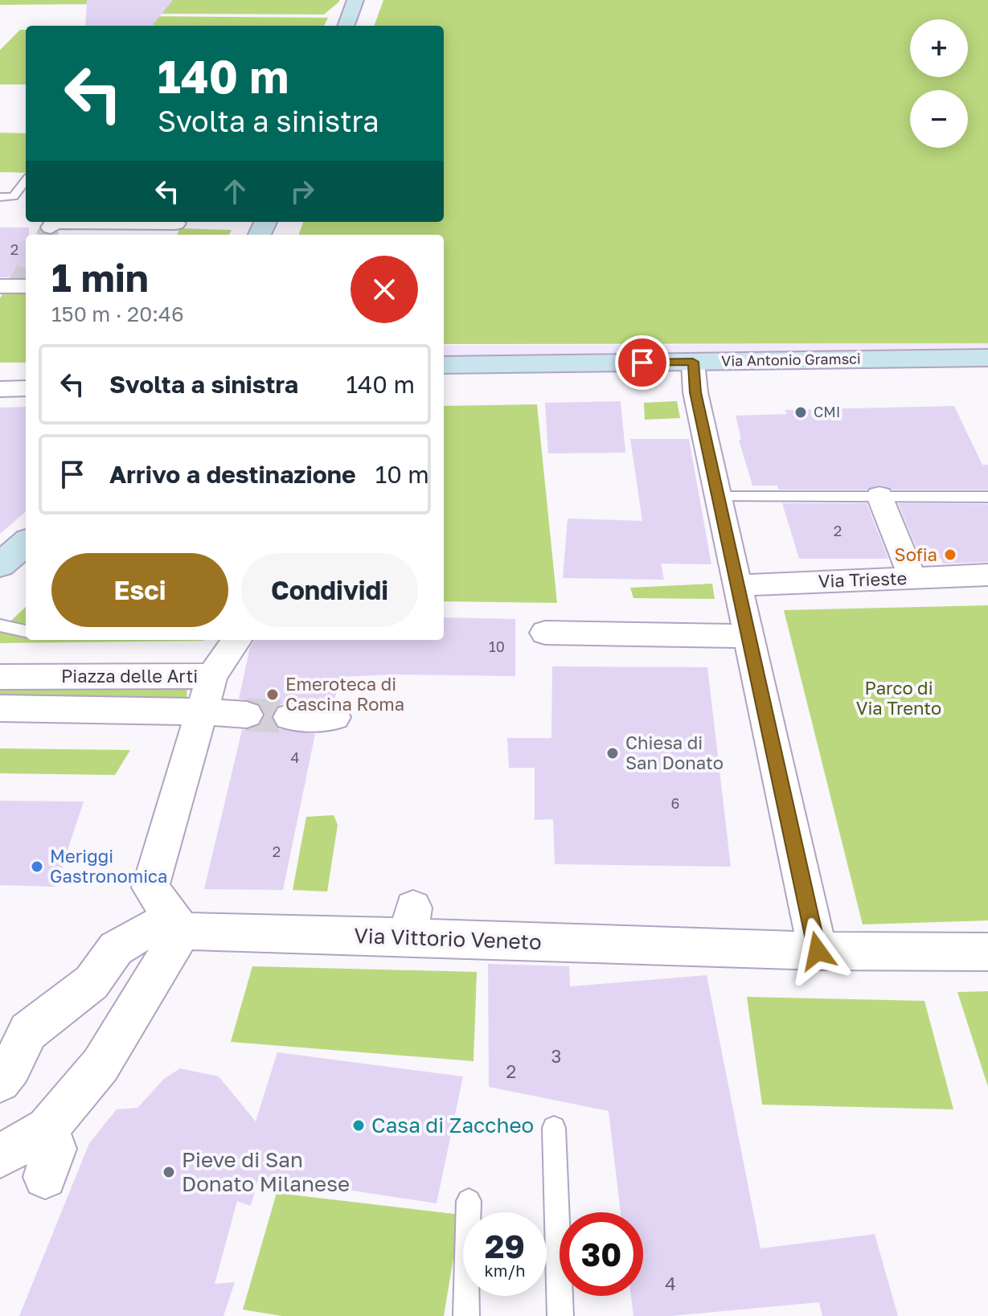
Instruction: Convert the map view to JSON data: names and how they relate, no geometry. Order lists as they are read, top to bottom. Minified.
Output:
{"streets":{"street":["Via Antonio Gramsci","Via Trieste","Piazza delle Arti","Via Vittorio Veneto"]},"parks":["Parco di Via Trento"],"places":["CMI","Sofia","Emeroteca di Cascina Roma","Chiesa di San Donato","Meriggi Gastronomica","Casa di Zaccheo","Pieve di San Donato Milanese"],"house_numbers":["2","2","10","4","6","2","3","2","4"],"page":{"map_buttons":["+","−"],"turn":["140 m","Svolta a sinistra"],"heading":["1 min","150 m · 20:46"],"list":[{"name":"Svolta a sinistra","value":"140 m"},{"name":"Arrivo a destinazione","value":"10 m"}],"buttons":["Esci","Condividi"],"speed":"29 km/h","limit":"30"}}
